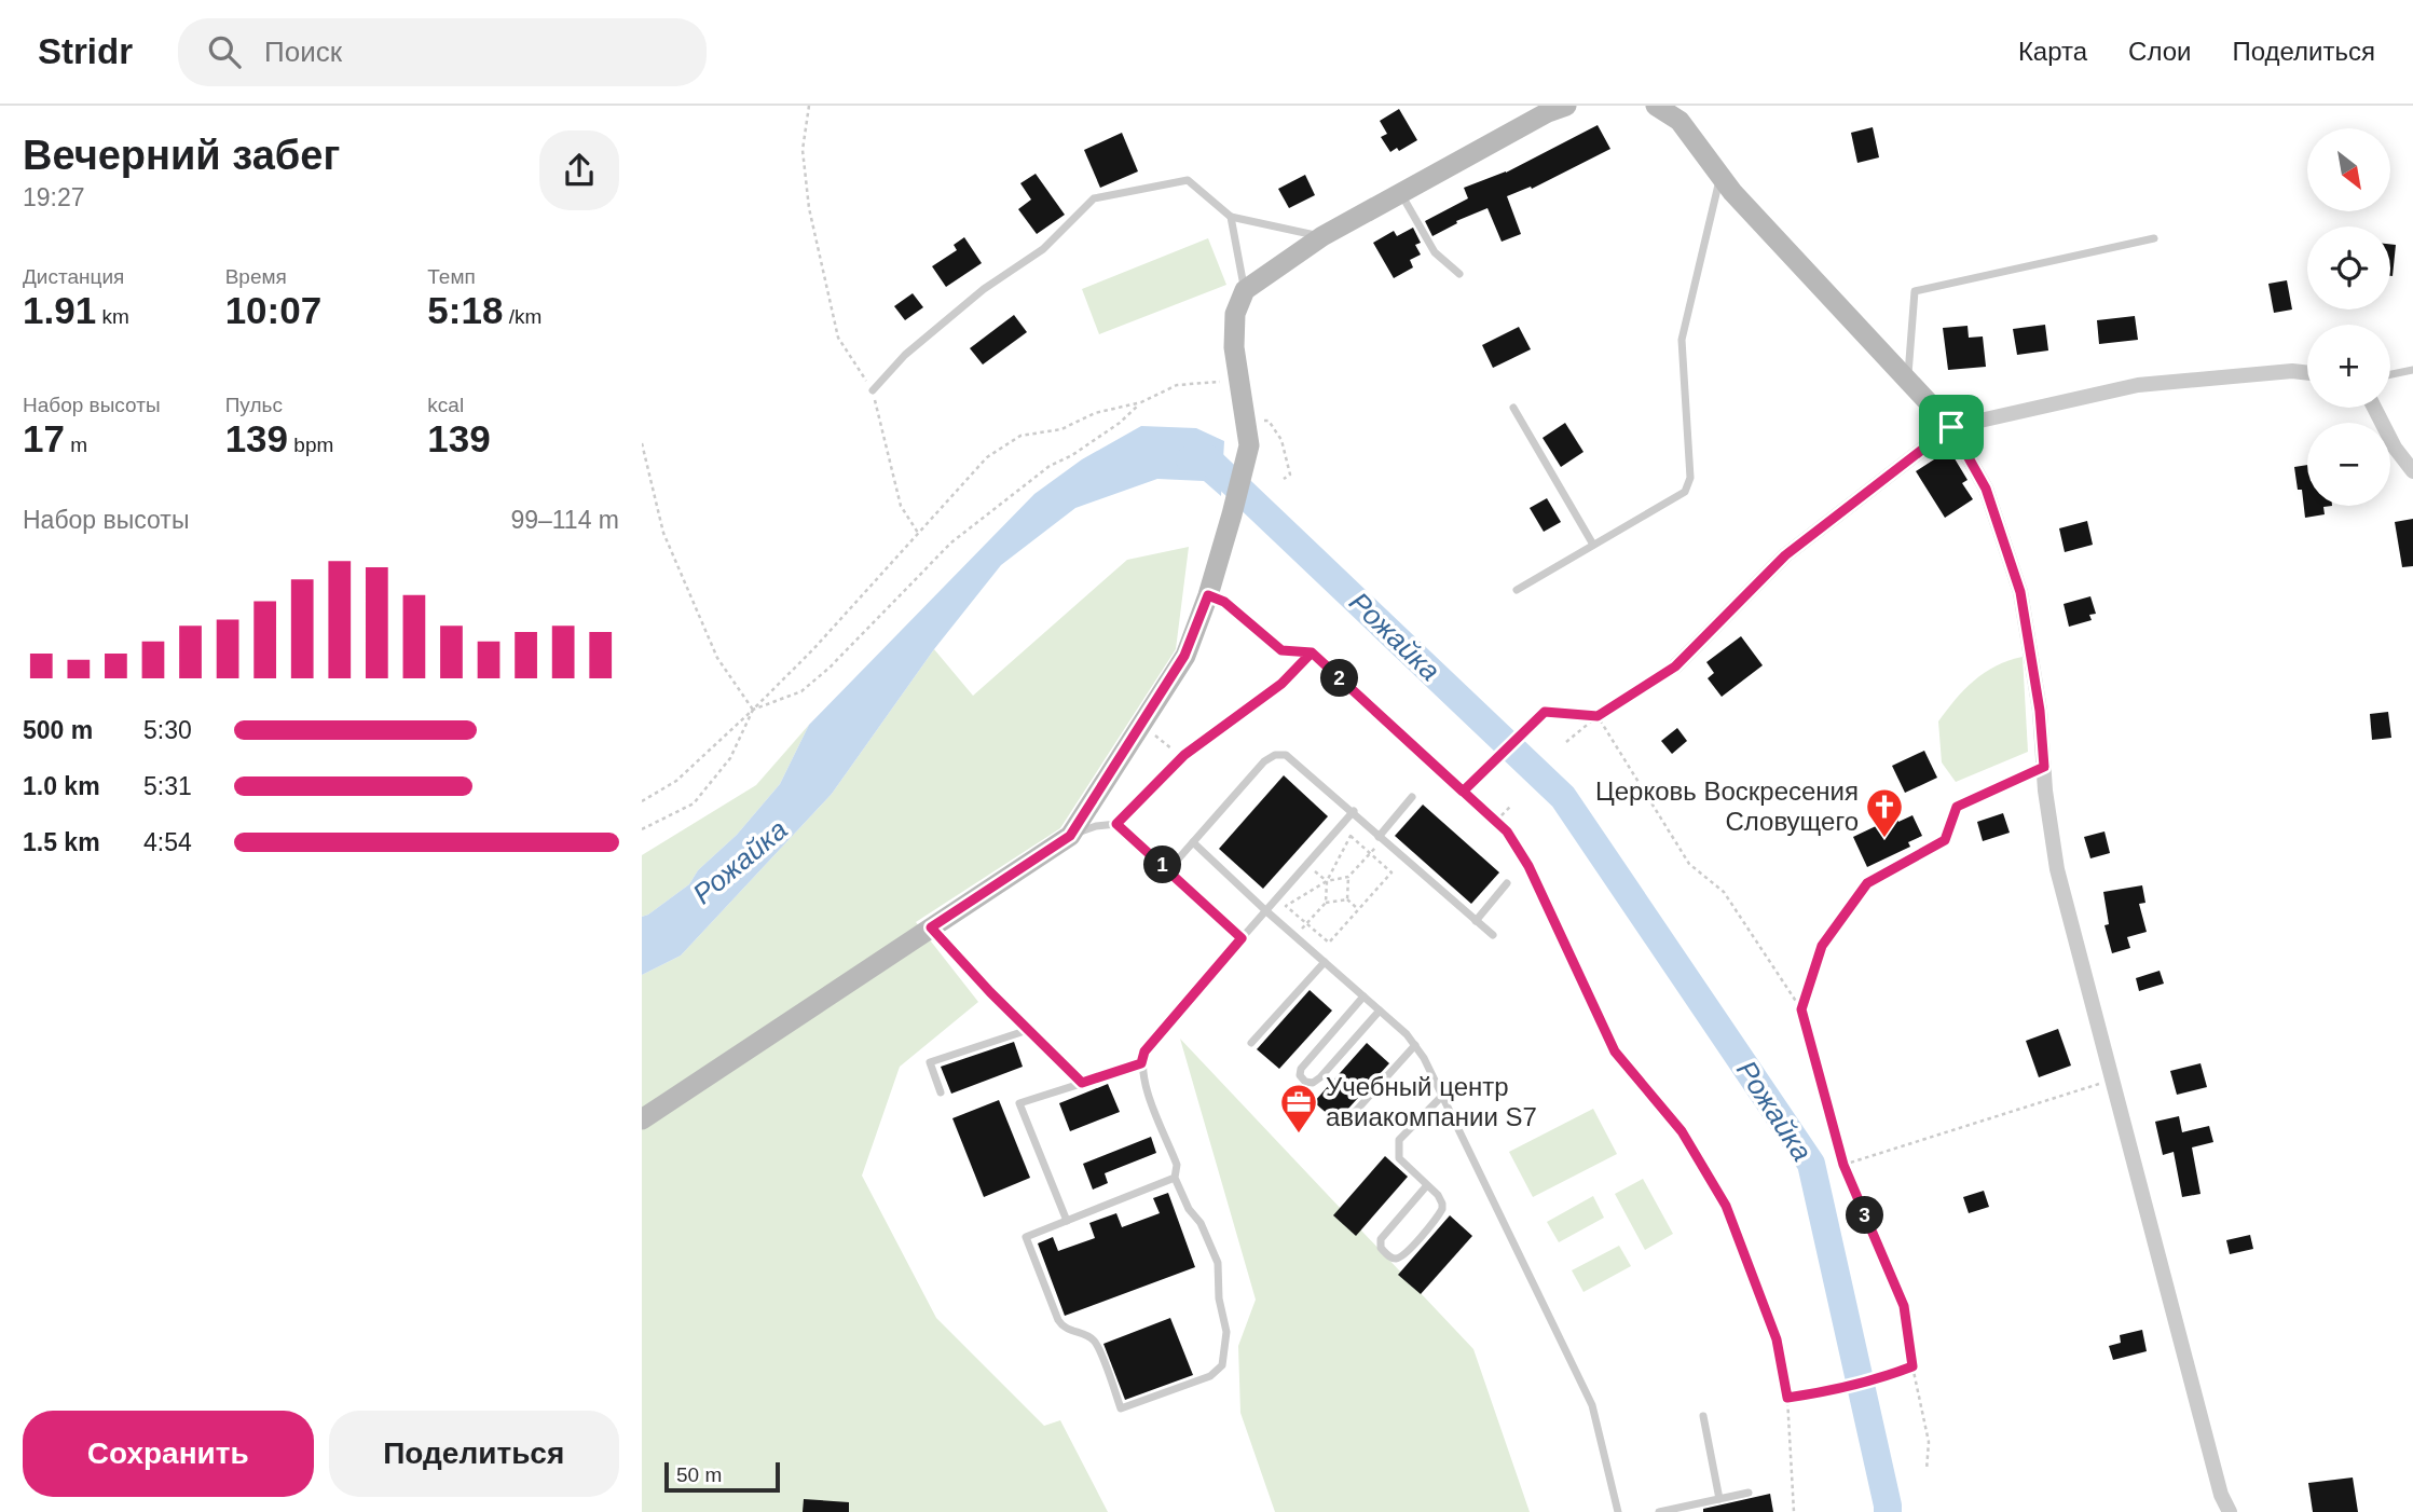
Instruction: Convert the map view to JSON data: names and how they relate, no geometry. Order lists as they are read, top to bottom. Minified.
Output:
{"water":["Рожайка"],"places":{"church":["Церковь Воскресения Словущего"],"office":["Учебный центр авиакомпании S7"]},"scale_bar":"50 m","north":"bottom right","page":{"header":"Stridr","search":"Поиск","nav":["Карта","Слои","Поделиться"],"heading":["Вечерний забег","19:27"],"map_buttons":["+","−"],"stats":[["Дистанция","1.91 km"],["Время","10:07"],["Темп","5:18 /km"],["Набор высоты","17 m"],["Пульс","139 bpm"],["kcal","139"]],"chart":["Набор высоты","99–114 m"],"pins":["2","1","3"],"list":[{"name":"500 m","note":"5:30"},{"name":"1.0 km","note":"5:31"},{"name":"1.5 km","note":"4:54"}],"buttons":["Сохранить","Поделиться"],"scale":"50 m"}}
